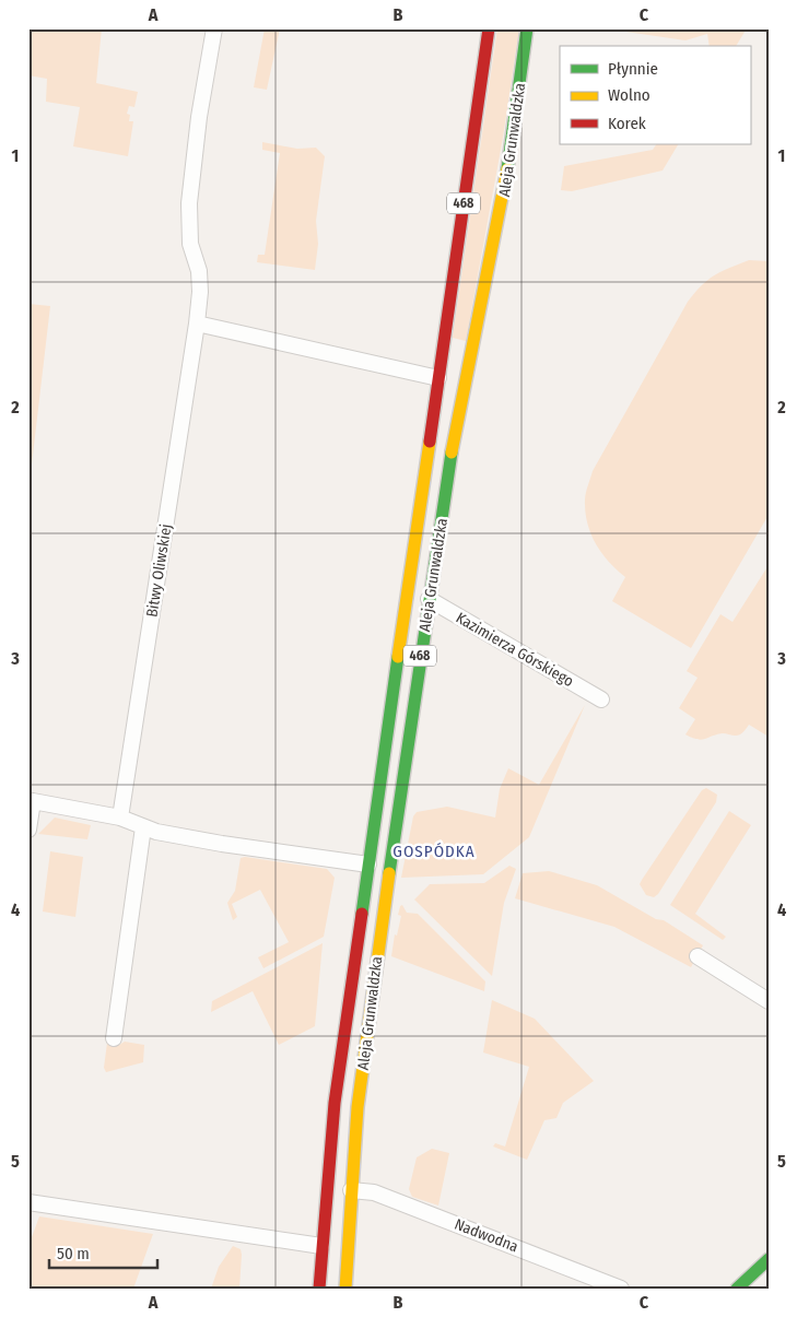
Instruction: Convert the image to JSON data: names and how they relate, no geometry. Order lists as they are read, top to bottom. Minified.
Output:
{"streets":{"main road":["Aleja Grunwaldzka","468"],"street":["Bitwy Oliwskiej","Kazimierza Górskiego","Nadwodna"]},"crossings":[["Aleja Grunwaldzka","Kazimierza Górskiego"],["Aleja Grunwaldzka","Nadwodna"]],"districts":["GOSPÓDKA"],"legend":["Płynnie","Wolno","Korek"],"scale_bar":"50 m","grid":{"columns":["A","B","C"],"rows":["1","2","3","4","5"]}}
